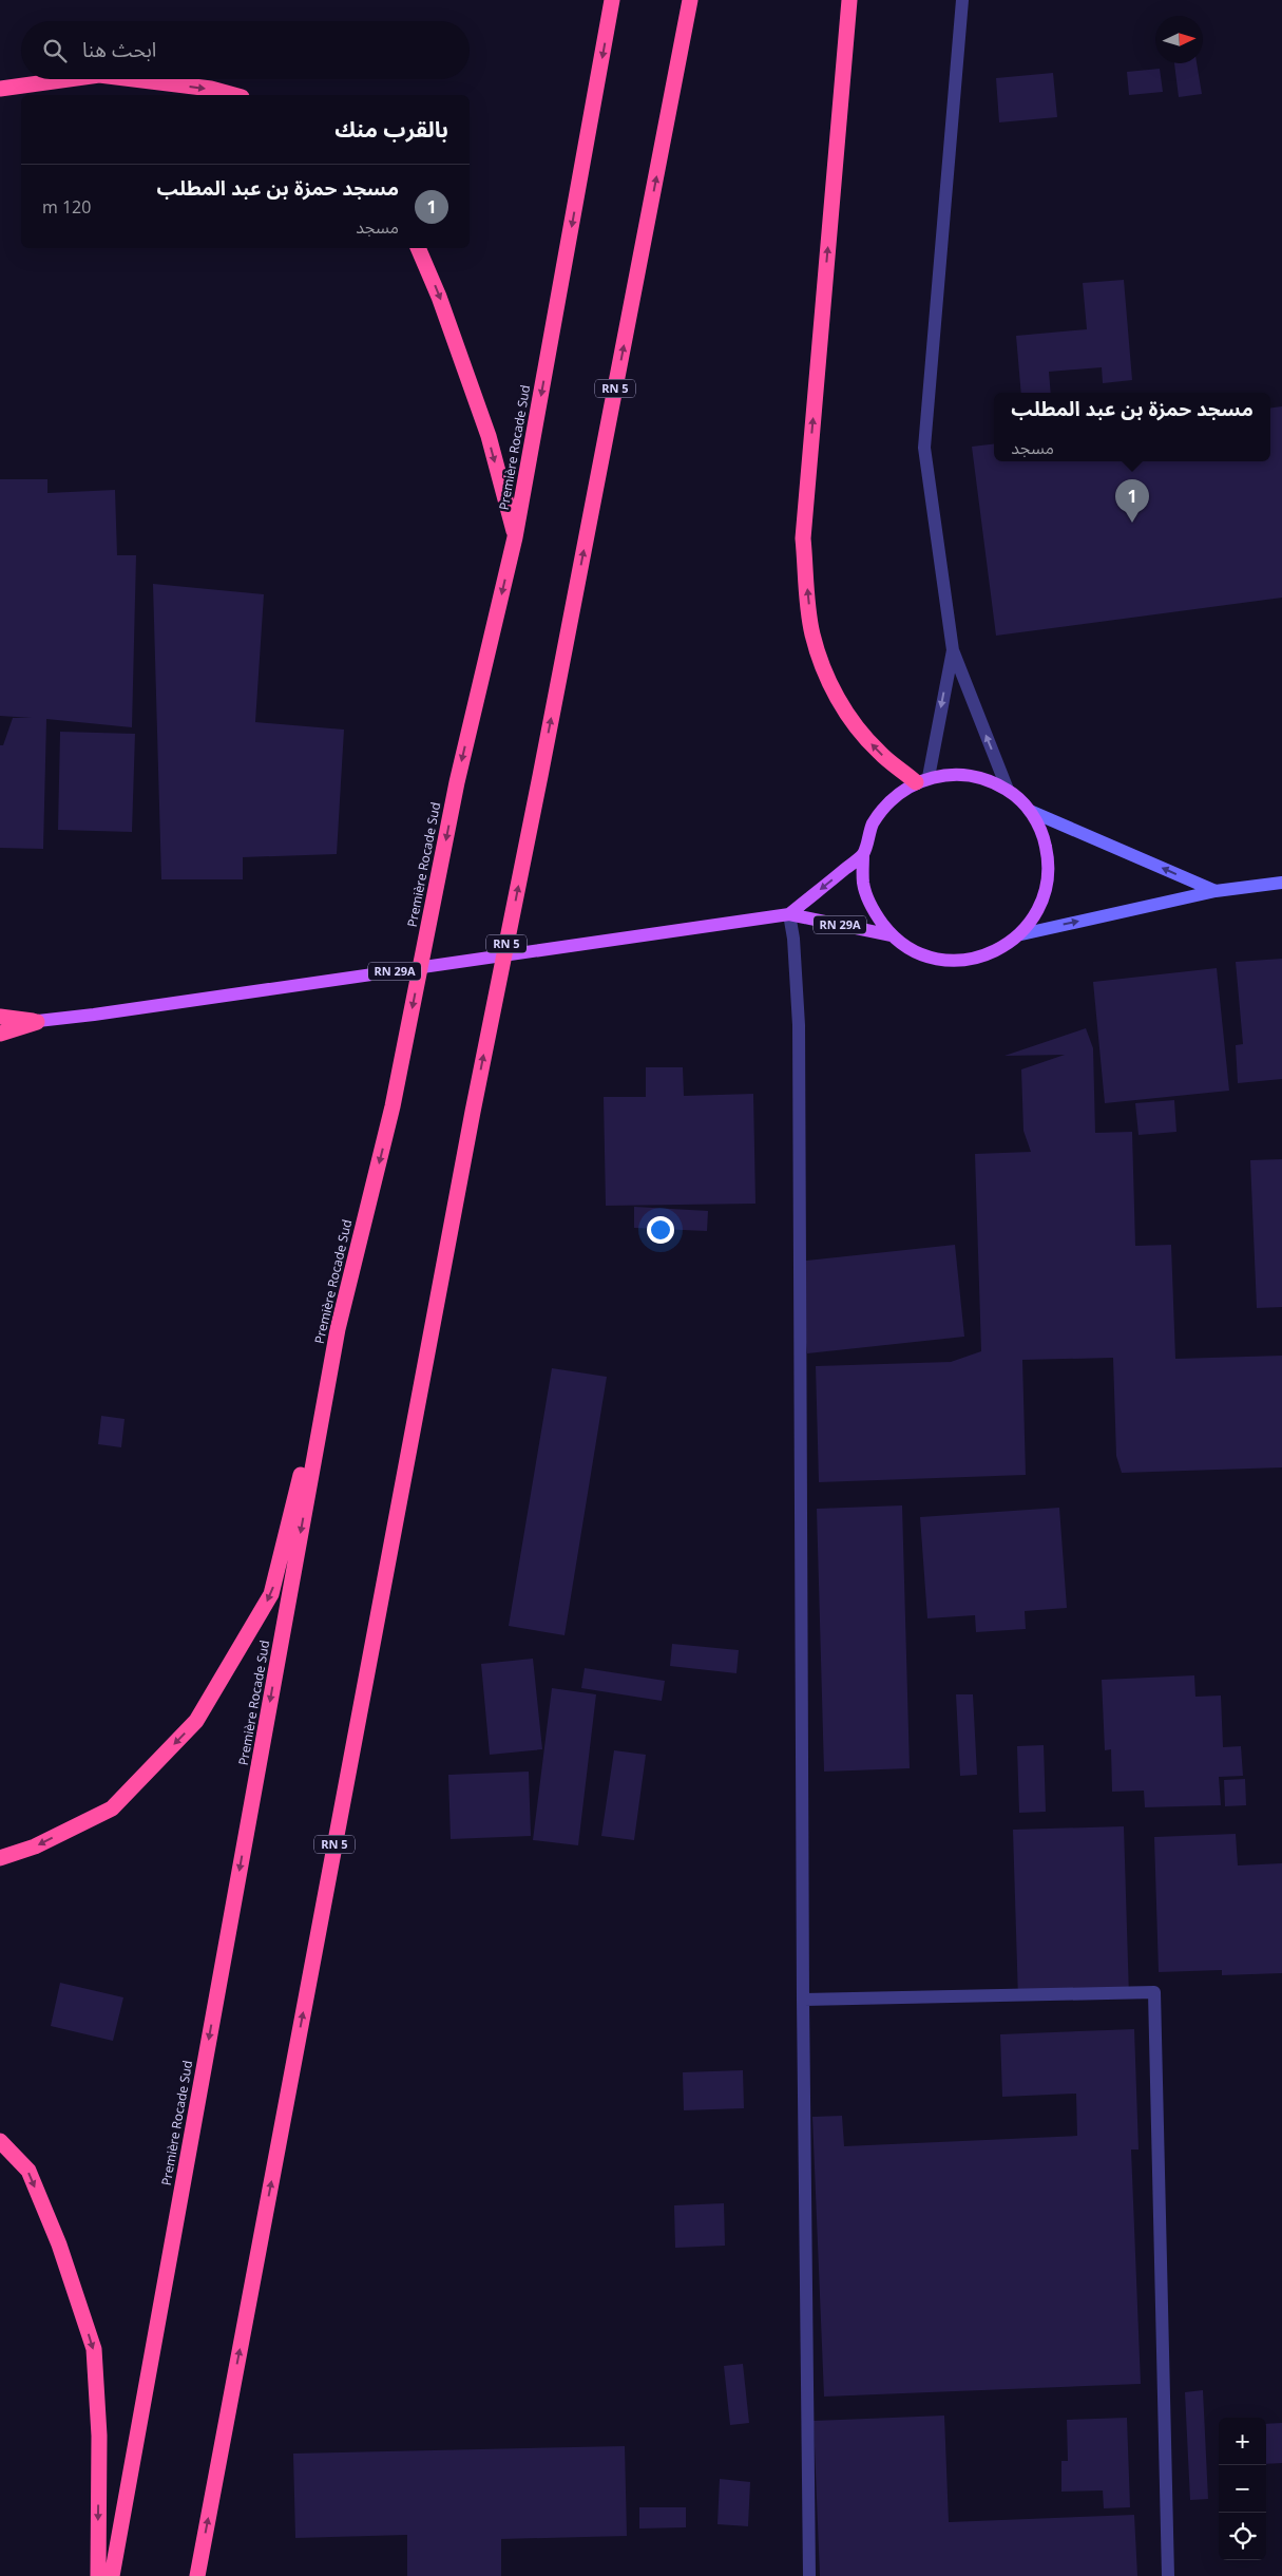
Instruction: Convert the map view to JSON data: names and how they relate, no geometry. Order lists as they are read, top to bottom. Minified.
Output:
{"streets":{"highway":["RN 5","Première Rocade Sud"],"main road":["RN 29A"]},"north":"right","page":{"search":"ابحث هنا","heading":"بالقرب منك","list":[{"mark":"1","name":"مسجد حمزة بن عبد المطلب","note":"مسجد","value":"120 m"}],"popup":["مسجد حمزة بن عبد المطلب","مسجد"],"pins":"1","map_buttons":["+","−"]}}
